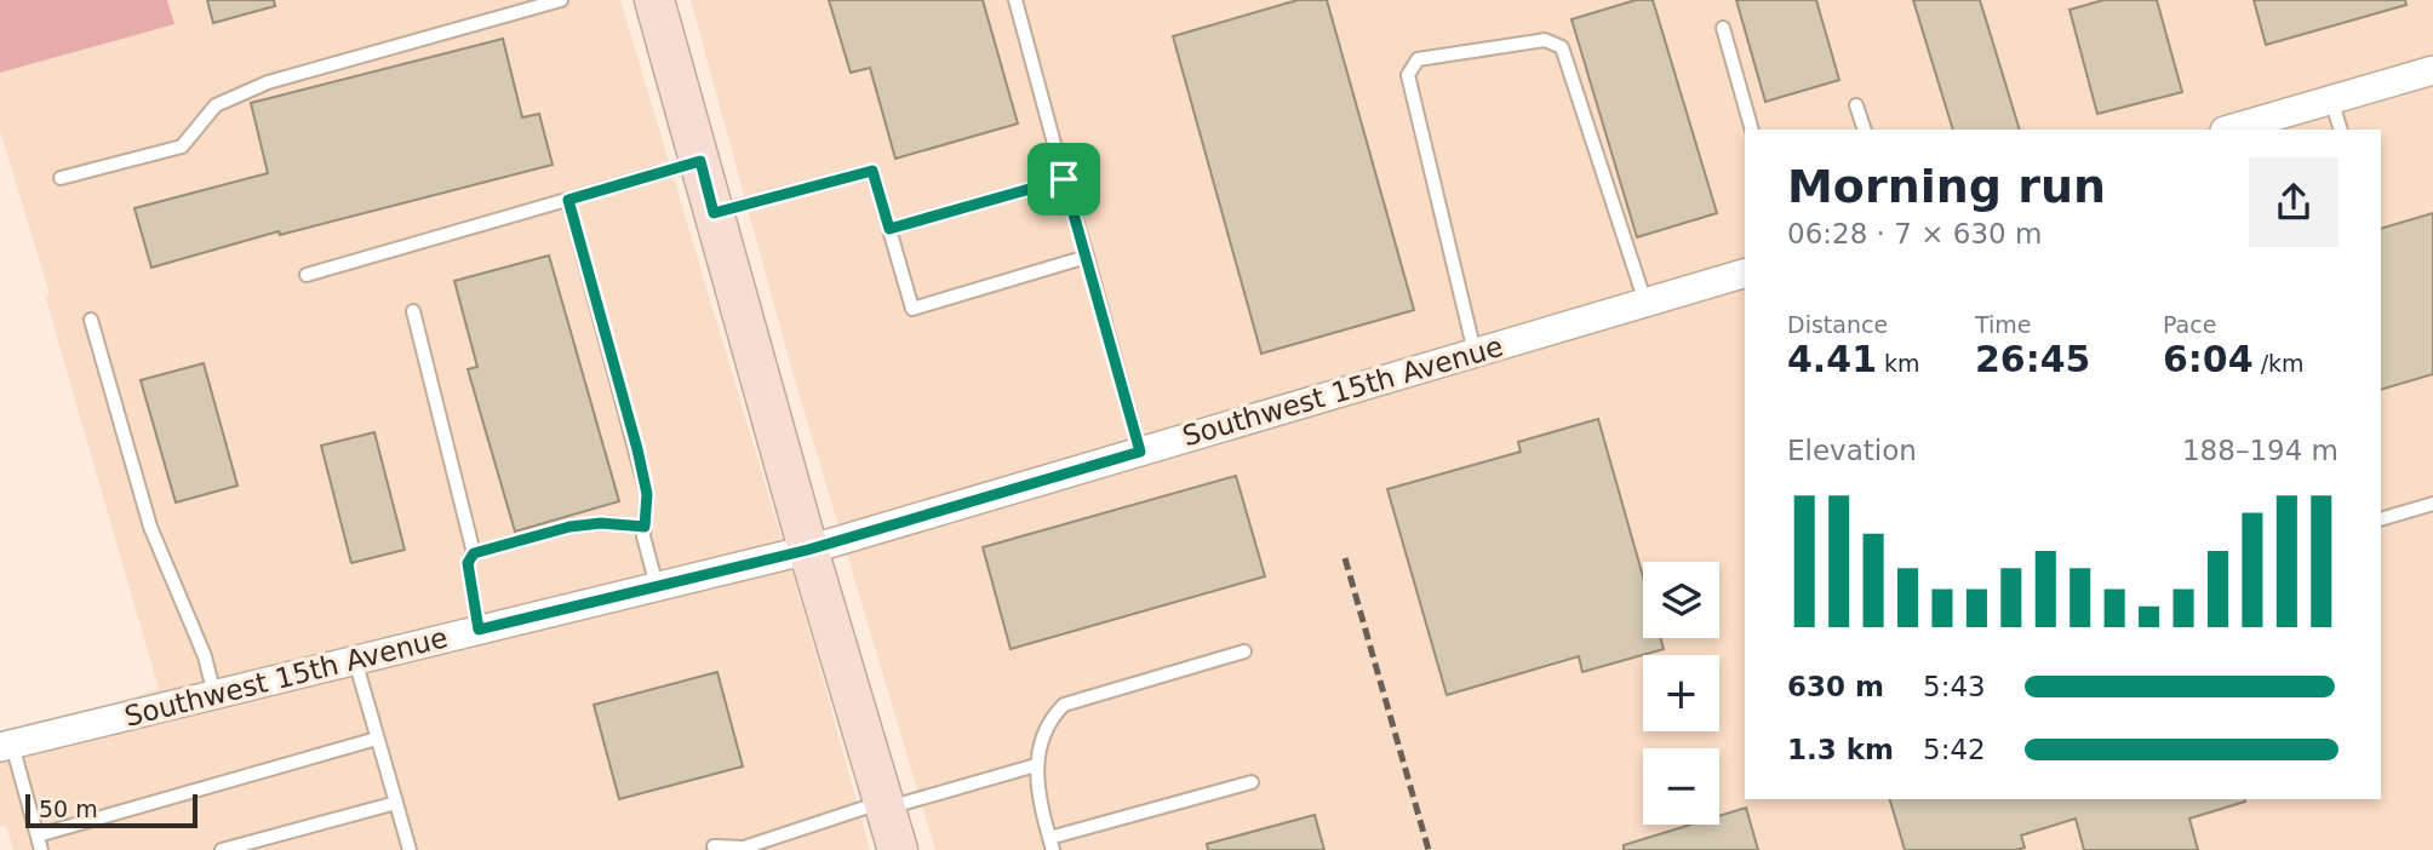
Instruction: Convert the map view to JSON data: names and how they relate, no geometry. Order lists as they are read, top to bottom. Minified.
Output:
{"streets":{"street":["Southwest 15th Avenue"]},"scale_bar":"50 m","page":{"heading":["Morning run","06:28 · 7 × 630 m"],"stats":[["Distance","4.41 km"],["Time","26:45"],["Pace","6:04 /km"]],"chart":["Elevation","188–194 m"],"map_buttons":["+","−"],"list":[{"name":"630 m","note":"5:43"},{"name":"1.3 km","note":"5:42"}],"scale":"50 m"}}
